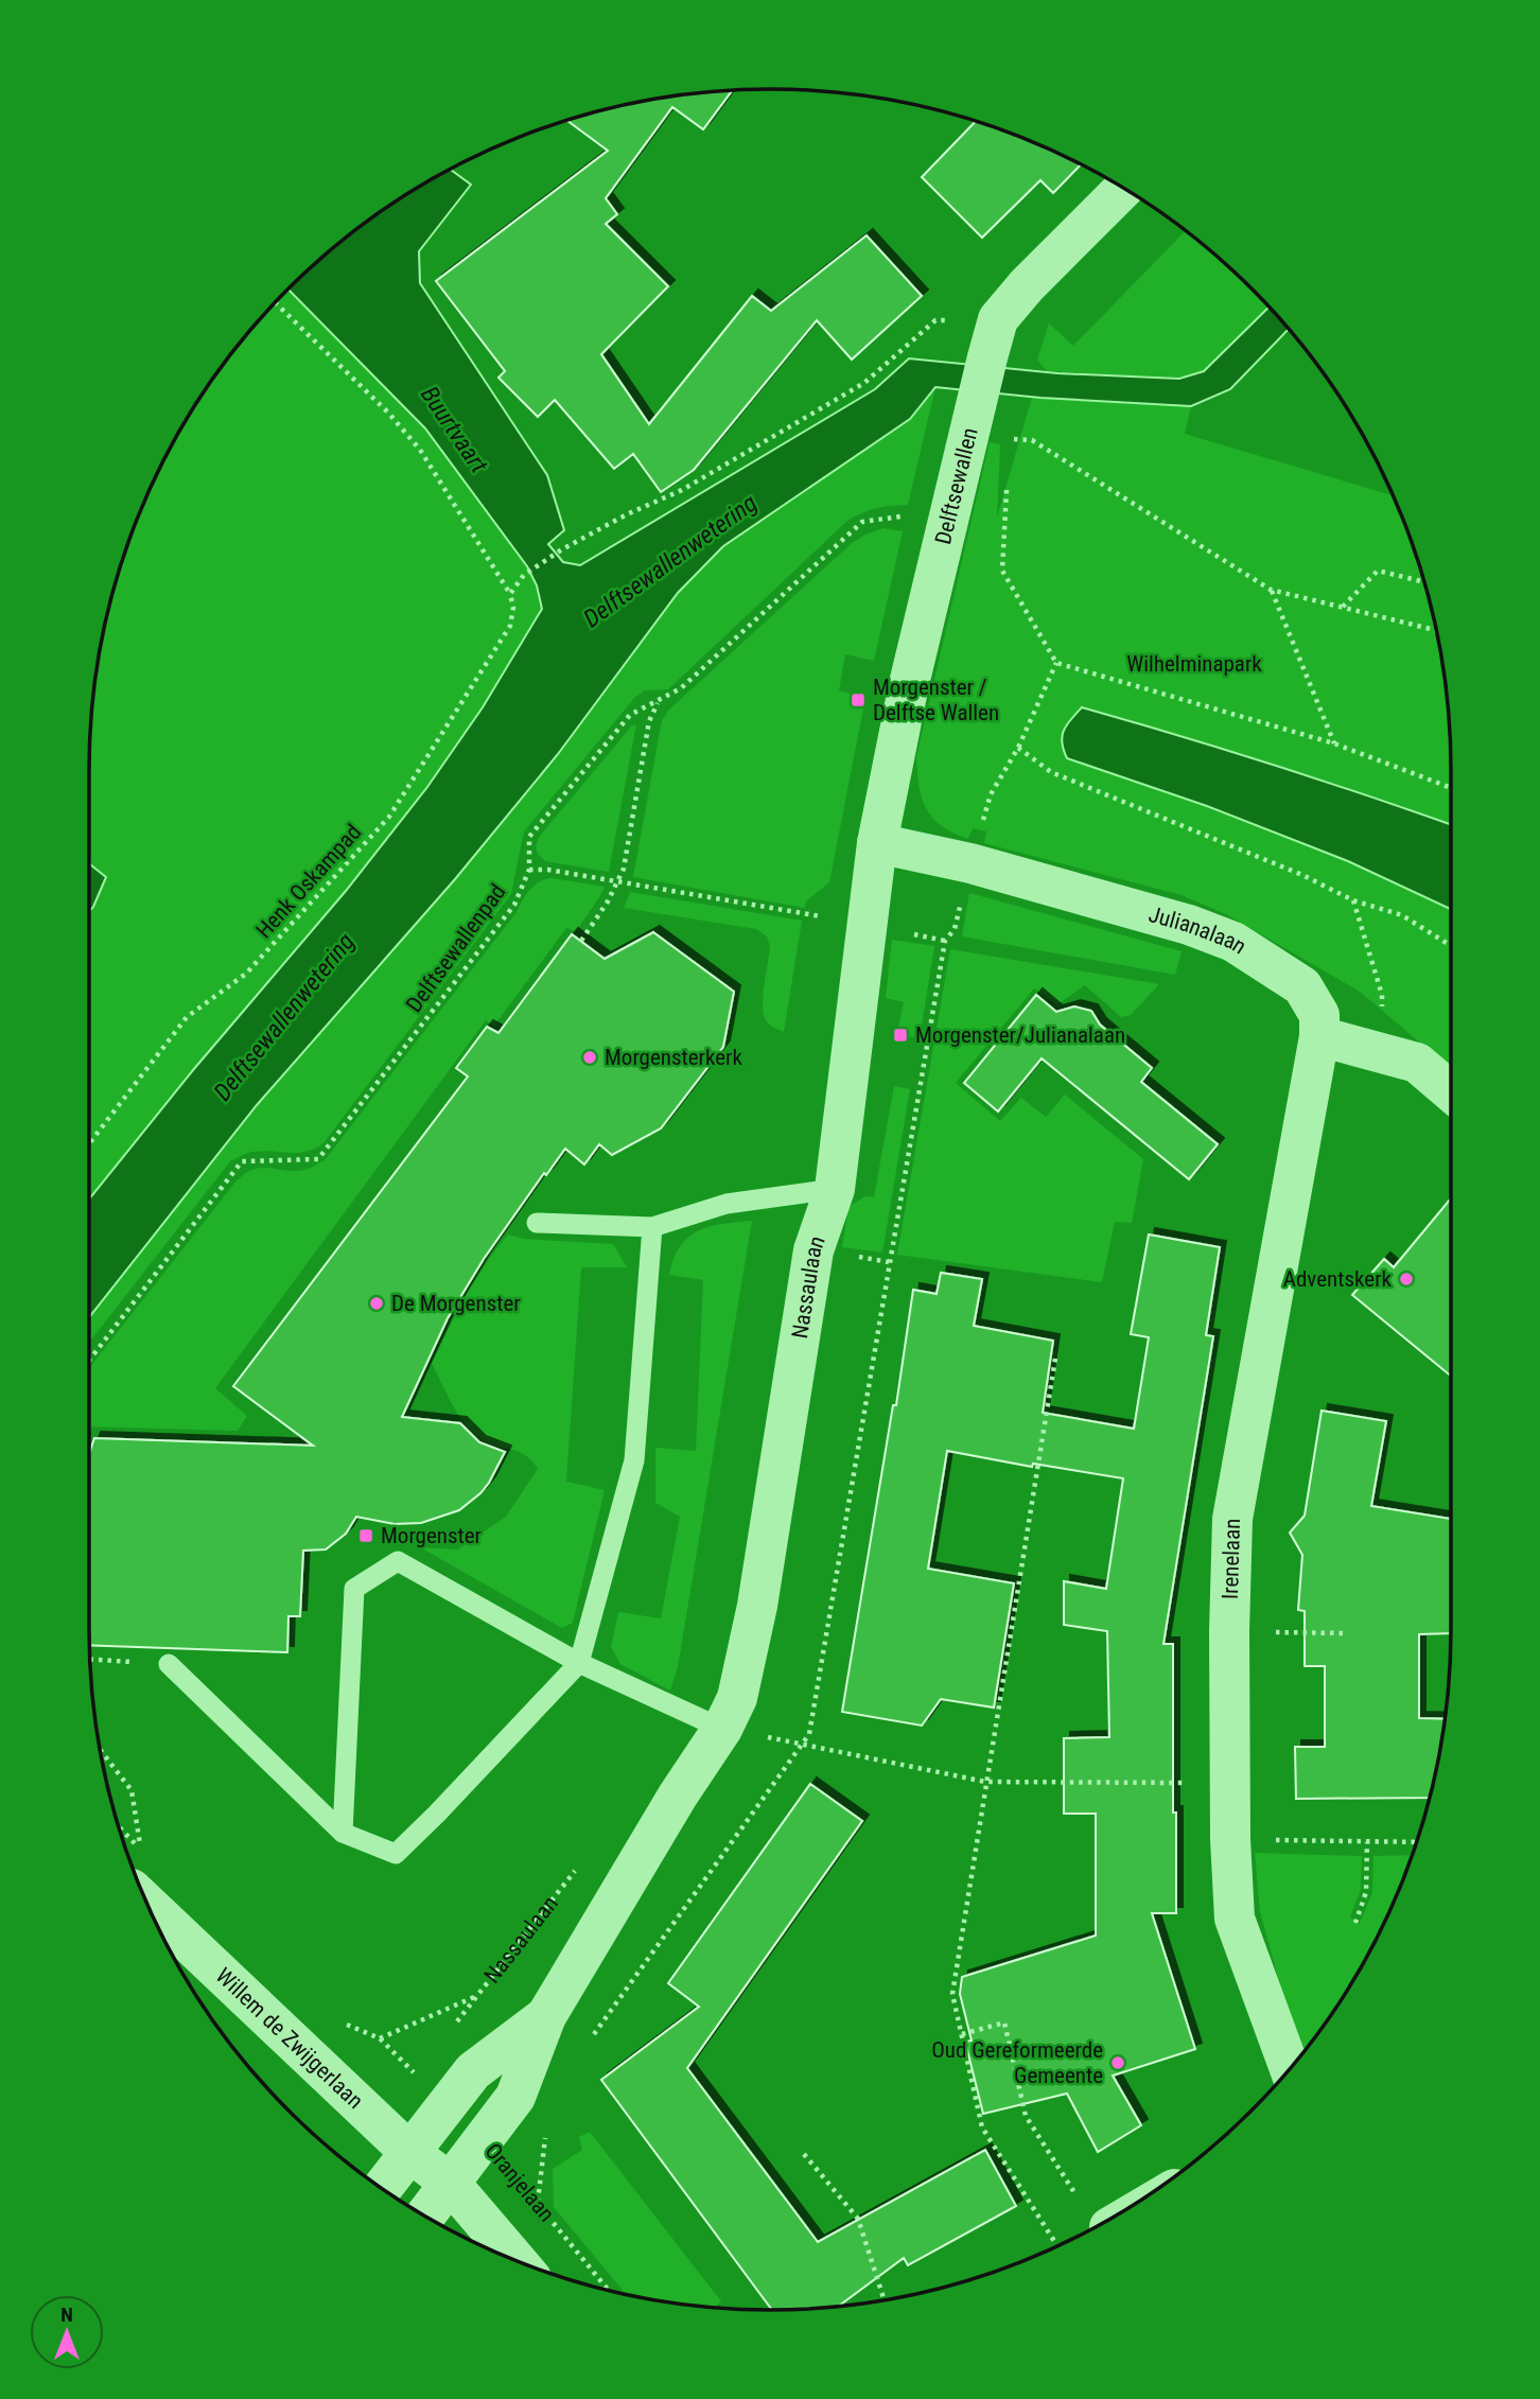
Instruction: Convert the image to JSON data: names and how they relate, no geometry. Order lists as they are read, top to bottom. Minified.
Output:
{"streets":{"street":["Delftsewallen","Julianalaan","Nassaulaan","Irenelaan","Willem de Zwijgerlaan"],"path":["Henk Oskampad","Delftsewallenpad","Oranjelaan"]},"crossings":[["Delftsewallen","Julianalaan"],["Delftsewallen","Delftsewallenpad"],["Delftsewallen","Nassaulaan"],["Julianalaan","Nassaulaan"],["Julianalaan","Irenelaan"],["Nassaulaan","Willem de Zwijgerlaan"],["Nassaulaan","Oranjelaan"]],"water":["Buurtvaart","Delftsewallenwetering"],"parks":["Wilhelminapark"],"places":{"transit":["Morgenster / Delftse Wallen","Morgenster/Julianalaan","Morgenster"],"other":["Morgensterkerk","Adventskerk","De Morgenster","Oud Gereformeerde Gemeente"]},"north":"top"}
